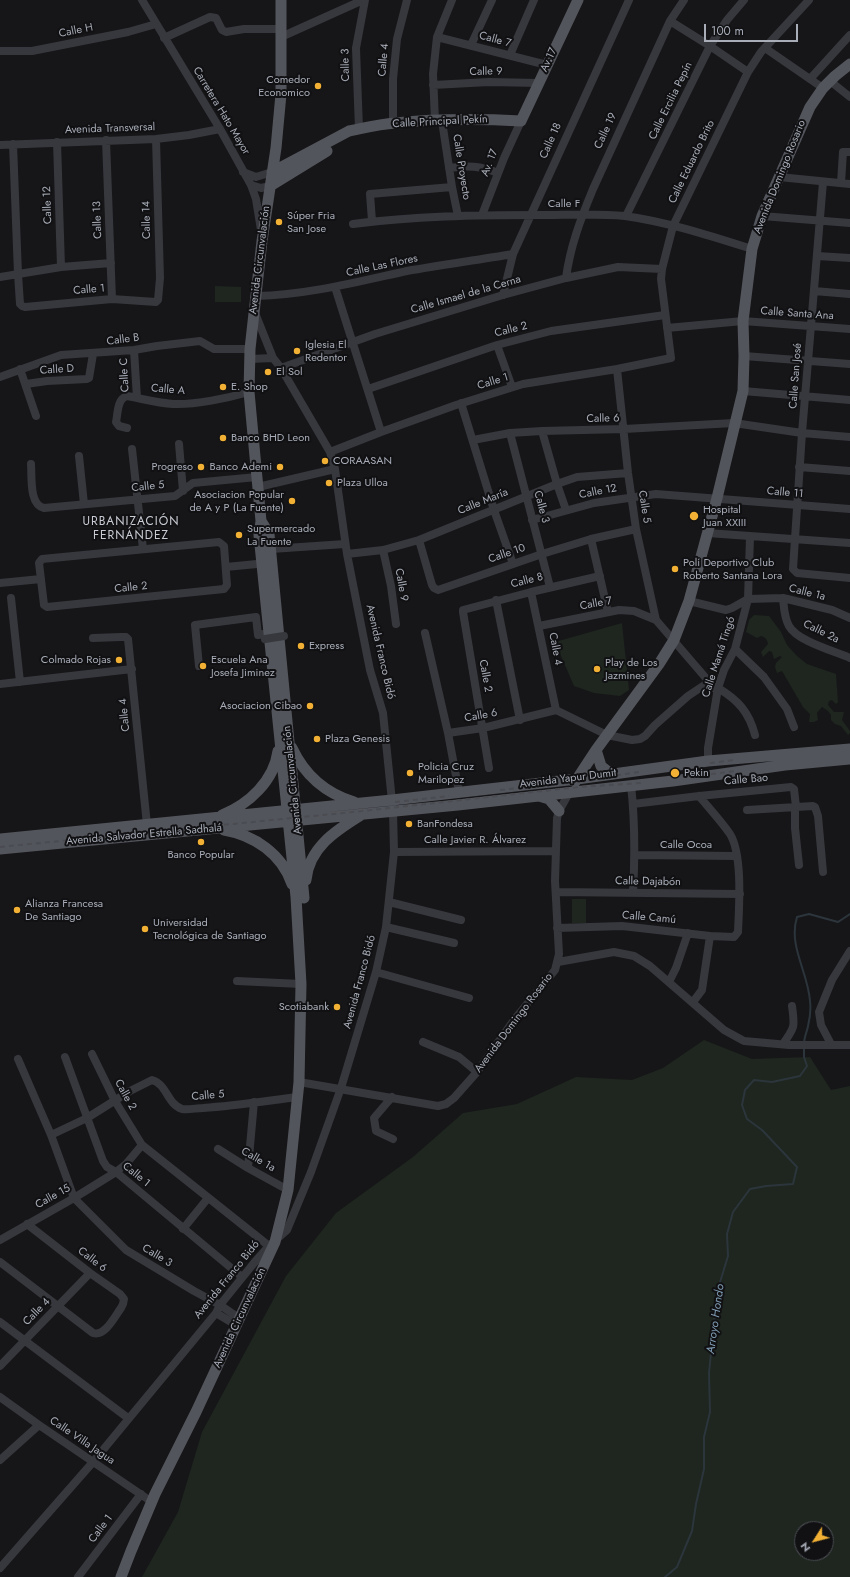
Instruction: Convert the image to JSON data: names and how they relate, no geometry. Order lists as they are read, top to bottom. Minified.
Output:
{"streets":{"main road":["Av.17","Calle Principal Pekín","Avenida Domingo Rosario","Avenida Circunvalación","Avenida Yapur Dumit","Avenida Salvador Estrella Sadhalá"],"street":["Calle H","Calle 7","Calle 4","Calle 3","Calle 9","Calle Ercilia Pepín","Carretera Hato Mayor","Avenida Transversal","Calle 19","Calle 18","Calle Eduardo Brito","Av. 17","Calle Proyecto","Calle F","Calle 12","Calle 13","Calle 14","Calle Las Flores","Calle 1","Calle Ismael de la Cerna","Calle Santa Ana","Calle 2","Calle B","Calle D","Calle C","Calle San José","Calle A","Calle 6","Calle 5","Calle 11","Calle María","Calle 10","Calle 8","Calle 1a","Calle 2a","Avenida Franco Bidó","Calle Mamá Tingó","Calle Bao","Calle Javier R. Álvarez","Calle Ocoa","Calle Dajabón","Calle Camú","Calle 15","Calle Villa Jagua"]},"crossings":[["Calle H","Carretera Hato Mayor"],["Calle 7","Calle 4"],["Calle 7","Av.17"],["Calle 7","Calle Proyecto"],["Calle 7","Calle 5"],["Calle 4","Calle Principal Pekín"],["Calle 4","Calle 6"],["Calle 4","Calle 8"],["Calle 4","Avenida Salvador Estrella Sadhalá"],["Av.17","Calle 9"],["Av.17","Calle Principal Pekín"],["Av.17","Av. 17"],["Calle 3","Calle Principal Pekín"],["Calle 3","Calle 12"],["Calle 3","Avenida Circunvalación"],["Calle 3","Calle 6"],["Calle 3","Calle María"],["Calle 3","Calle 10"],["Calle 3","Calle 8"],["Calle 3","Avenida Franco Bidó"],["Calle 3","Calle 15"],["Calle 9","Calle Proyecto"],["Calle 9","Calle María"],["Calle Ercilia Pepín","Calle F"],["Carretera Hato Mayor","Avenida Transversal"],["Carretera Hato Mayor","Avenida Circunvalación"],["Calle Principal Pekín","Av. 17"],["Calle Principal Pekín","Calle Proyecto"],["Calle Principal Pekín","Avenida Circunvalación"],["Avenida Transversal","Calle 12"],["Avenida Transversal","Calle 13"],["Avenida Transversal","Calle 14"],["Calle 19","Calle F"],["Calle 19","Calle Ismael de la Cerna"],["Calle 18","Calle F"],["Calle 18","Calle Las Flores"],["Calle 18","Calle Ismael de la Cerna"],["Calle Eduardo Brito","Calle F"],["Calle Eduardo Brito","Calle 1"],["Calle Eduardo Brito","Calle Ismael de la Cerna"],["Calle Eduardo Brito","Calle Santa Ana"],["Calle Eduardo Brito","Calle 2"],["Av. 17","Calle F"],["Calle Proyecto","Calle F"],["Avenida Domingo Rosario","Calle F"],["Avenida Domingo Rosario","Calle 12"],["Avenida Domingo Rosario","Avenida Circunvalación"],["Avenida Domingo Rosario","Calle Santa Ana"],["Avenida Domingo Rosario","Calle 6"],["Avenida Domingo Rosario","Calle 5"],["Avenida Domingo Rosario","Calle 11"],["Avenida Domingo Rosario","Calle 1a"],["Avenida Domingo Rosario","Avenida Franco Bidó"],["Avenida Domingo Rosario","Avenida Yapur Dumit"],["Avenida Domingo Rosario","Calle Javier R. Álvarez"],["Avenida Domingo Rosario","Calle Dajabón"],["Avenida Domingo Rosario","Calle Camú"],["Calle 12","Calle 5"],["Calle 12","Calle 11"],["Calle 13","Calle 1"],["Calle 14","Calle 1"],["Avenida Circunvalación","Calle Las Flores"],["Avenida Circunvalación","Calle 2"],["Avenida Circunvalación","Calle B"],["Avenida Circunvalación","Calle A"],["Avenida Circunvalación","Calle 5"],["Avenida Circunvalación","Calle 1a"],["Avenida Circunvalación","Avenida Franco Bidó"],["Avenida Circunvalación","Avenida Yapur Dumit"],["Avenida Circunvalación","Avenida Salvador Estrella Sadhalá"],["Avenida Circunvalación","Calle Villa Jagua"],["Calle 1","Calle 5"],["Calle 1","Avenida Franco Bidó"],["Calle 1","Calle 15"],["Calle 1","Calle Villa Jagua"],["Calle Ismael de la Cerna","Avenida Franco Bidó"],["Calle Santa Ana","Calle San José"],["Calle 2","Calle 6"],["Calle 2","Calle 5"],["Calle 2","Calle 8"],["Calle 2","Avenida Franco Bidó"],["Calle B","Calle D"],["Calle B","Calle C"],["Calle B","Avenida Franco Bidó"],["Calle C","Calle A"],["Calle San José","Calle 11"],["Calle 6","Calle 5"],["Calle 6","Calle 15"],["Calle 5","Calle María"],["Calle 5","Calle 10"],["Calle 5","Avenida Franco Bidó"],["Calle 5","Calle Mamá Tingó"],["Calle María","Calle 10"],["Calle María","Avenida Franco Bidó"],["Calle 1a","Calle 2a"],["Calle 1a","Calle Mamá Tingó"],["Avenida Franco Bidó","Avenida Yapur Dumit"],["Avenida Franco Bidó","Calle Javier R. Álvarez"],["Avenida Franco Bidó","Calle Villa Jagua"],["Calle Mamá Tingó","Avenida Yapur Dumit"],["Avenida Yapur Dumit","Avenida Salvador Estrella Sadhalá"],["Calle Dajabón","Calle Camú"]],"districts":["URBANIZACIÓN FERNÁNDEZ"],"water":["Arroyo Hondo"],"places":["Comedor Economico","Súper Fria San Jose","Iglesia El Redentor","El Sol","E. Shop","Banco BHD Leon","CORAASAN","Progreso","Banco Ademi","Plaza Ulloa","Asociacion Popular de A y P (La Fuente)","Hospital Juan XXIII","Supermercado La Fuente","Poli Deportivo Club Roberto Santana Lora","Express","Colmado Rojas","Escuela Ana Josefa Jiminez","Play de Los Jazmines","Asociacion Cibao","Plaza Genesis","Policia Cruz Marilopez","Pekin","BanFondesa","Banco Popular","Alianza Francesa De Santiago","Universidad Tecnológica de Santiago","Scotiabank"],"scale_bar":"100 m","north":"bottom left"}
